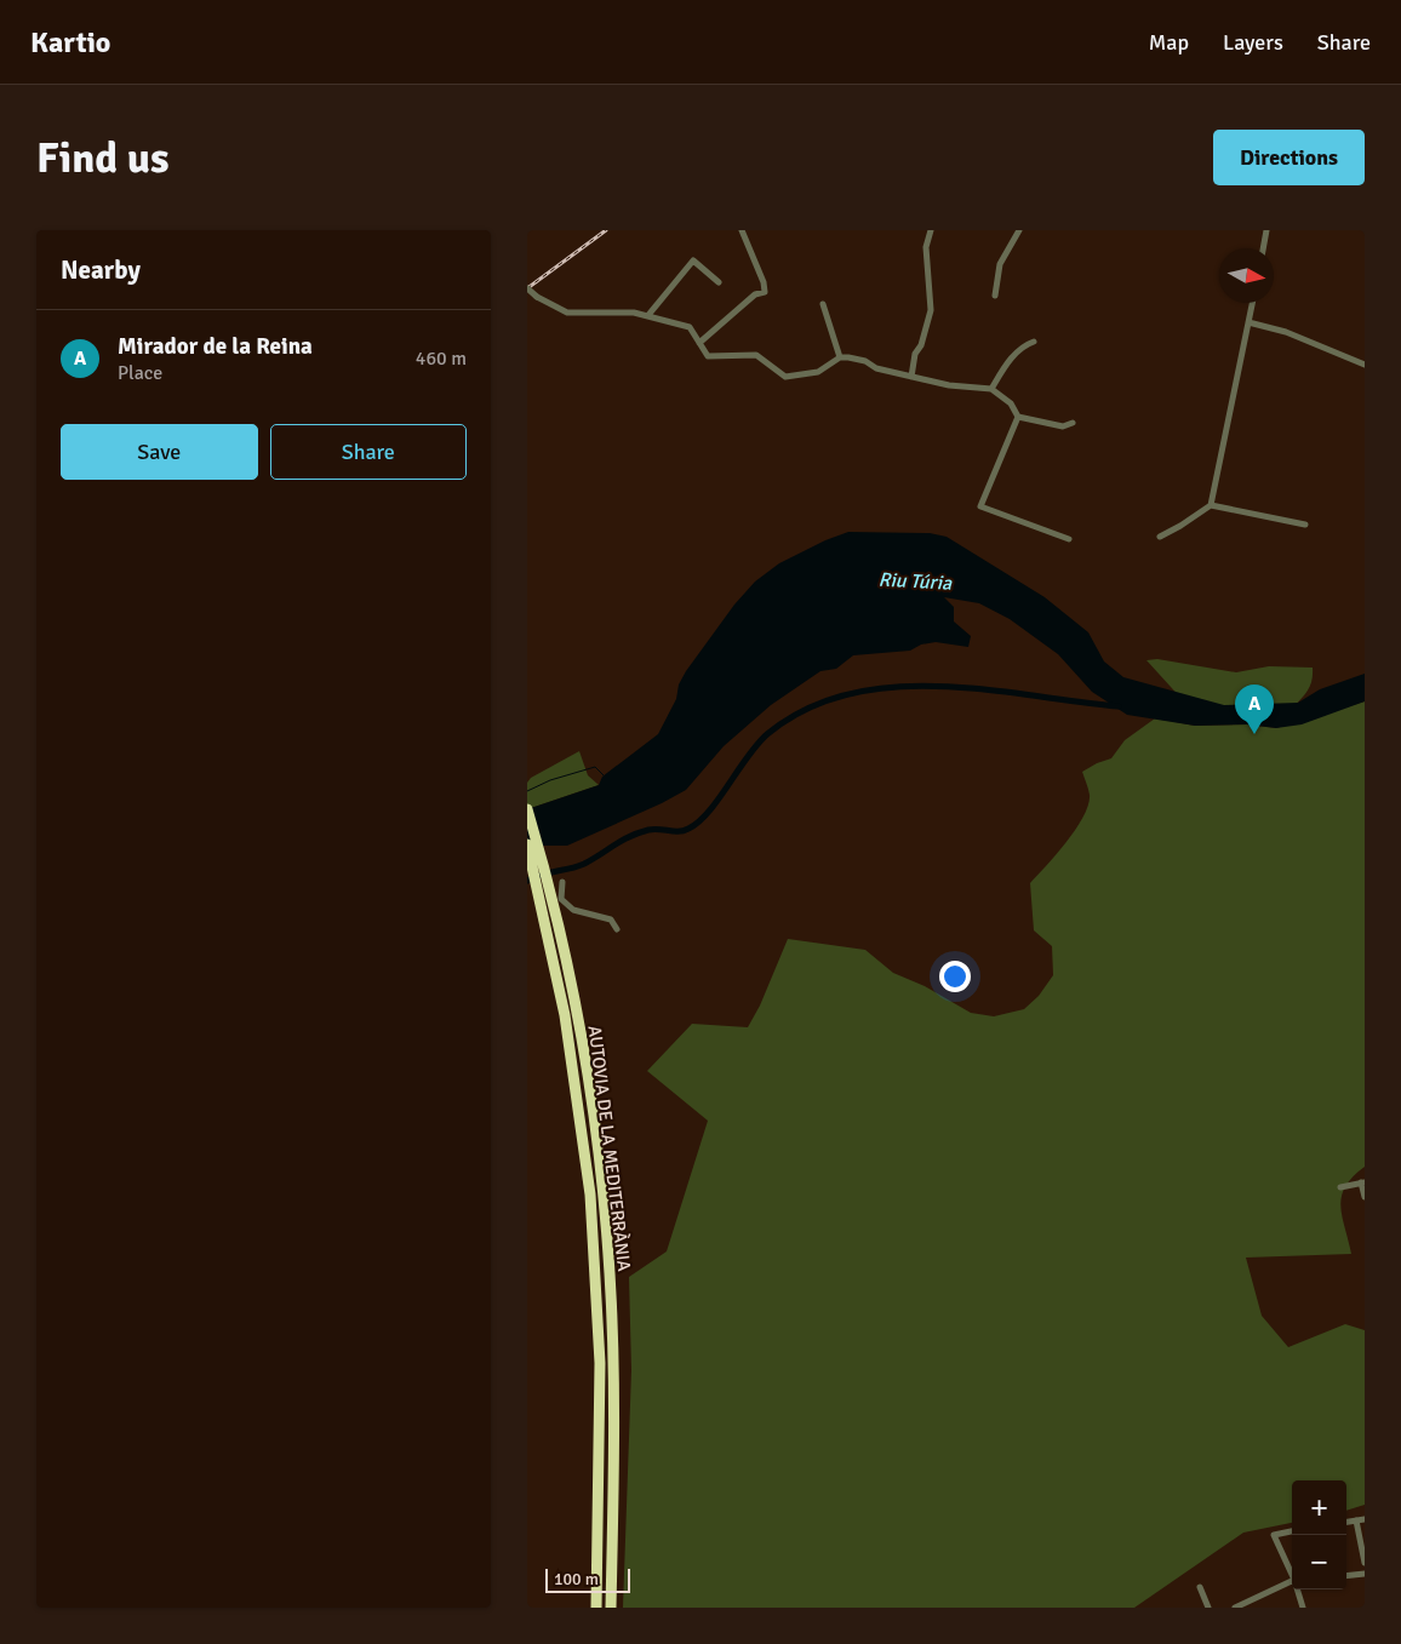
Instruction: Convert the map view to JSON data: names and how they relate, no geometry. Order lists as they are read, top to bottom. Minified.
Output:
{"streets":{"highway":["AUTOVIA DE LA MEDITERRÀNIA"]},"water":["Riu Túria"],"scale_bar":"100 m","north":"right","page":{"header":"Kartio","nav":["Map","Layers","Share"],"buttons":["Directions",["Save","Share"]],"title":"Find us","heading":"Nearby","list":[{"mark":"A","name":"Mirador de la Reina","note":"Place","value":"460 m"}],"pins":"A","map_buttons":["+","−"],"scale":"100 m"}}
